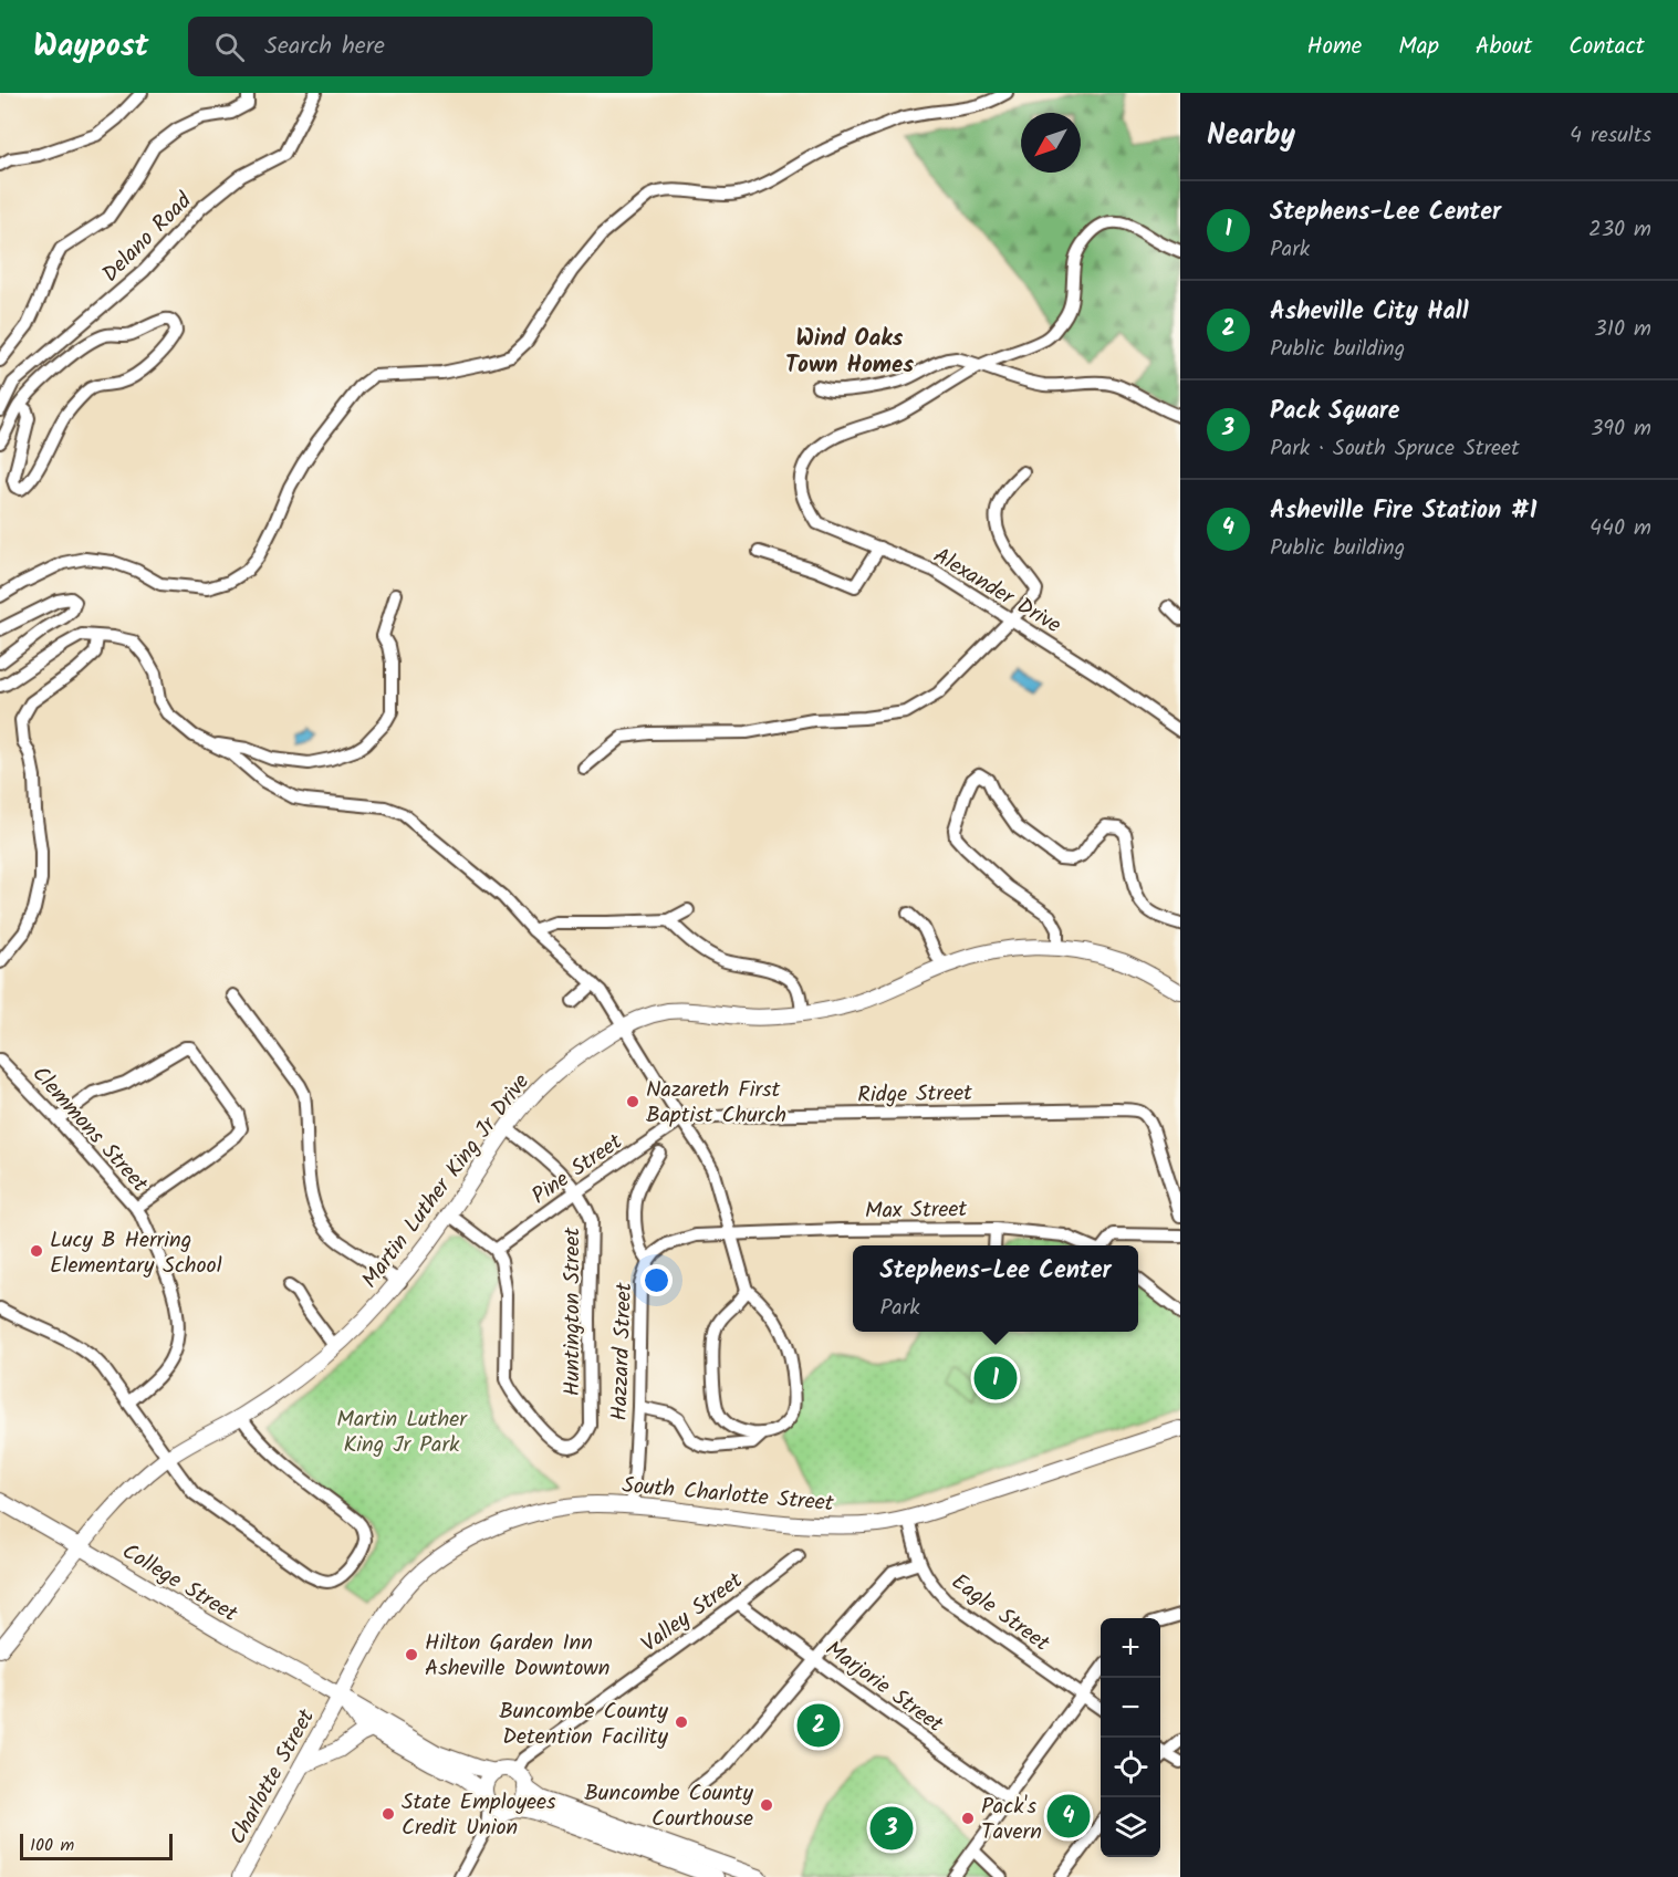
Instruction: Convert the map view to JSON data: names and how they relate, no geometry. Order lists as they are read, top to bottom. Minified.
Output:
{"streets":{"main road":["Martin Luther King Jr Drive","South Charlotte Street","College Street","Charlotte Street"],"street":["Delano Road","Alexander Drive","Ridge Street","Clemmons Street","Pine Street","Max Street","Huntington Street","Hazzard Street","Valley Street","Eagle Street","Marjorie Street"]},"crossings":[["Ridge Street","Pine Street"],["Pine Street","Huntington Street"],["Martin Luther King Jr Drive","Huntington Street"],["Martin Luther King Jr Drive","College Street"],["Max Street","Hazzard Street"],["Hazzard Street","South Charlotte Street"],["South Charlotte Street","College Street"],["South Charlotte Street","Eagle Street"],["South Charlotte Street","Charlotte Street"],["College Street","Valley Street"],["College Street","Charlotte Street"],["Valley Street","Marjorie Street"]],"districts":["Wind Oaks Town Homes"],"parks":["Martin Luther King Jr Park"],"places":["Nazareth First Baptist Church","Lucy B Herring Elementary School","Hilton Garden Inn Asheville Downtown","Buncombe County Detention Facility","Buncombe County Courthouse","State Employees Credit Union","Pack's Tavern"],"scale_bar":"100 m","north":"bottom left","page":{"header":"Waypost","search":"Search here","nav":["Home","Map","About","Contact"],"heading":["Nearby","4 results"],"list":[{"mark":"1","name":"Stephens-Lee Center","note":"Park","value":"230 m"},{"mark":"2","name":"Asheville City Hall","note":"Public building","value":"310 m"},{"mark":"3","name":"Pack Square","note":"Park · South Spruce Street","value":"390 m"},{"mark":"4","name":"Asheville Fire Station #1","note":"Public building","value":"440 m"}],"popup":["Stephens-Lee Center","Park"],"pins":["1","2","4","3"],"map_buttons":["+","−"],"scale":"100 m"}}
